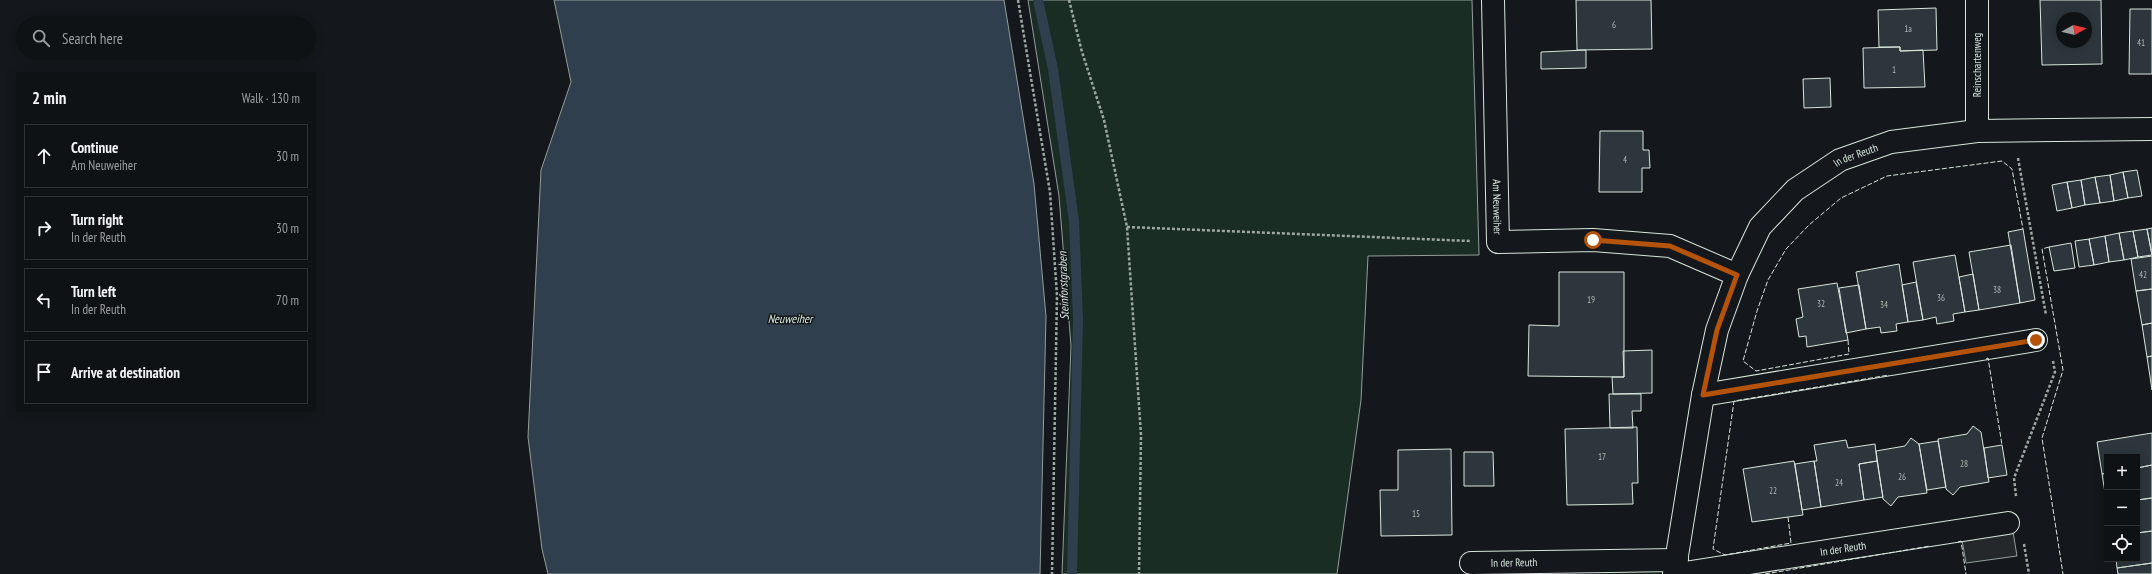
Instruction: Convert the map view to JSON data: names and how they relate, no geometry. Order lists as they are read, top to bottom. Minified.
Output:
{"streets":{"street":["Reinschartenweg","In der Reuth","Am Neuweiher"]},"crossings":[["Reinschartenweg","In der Reuth"],["In der Reuth","Am Neuweiher"]],"water":["Steinforstgraben","Neuweiher"],"house_numbers":["6","1a","41","1","4","42","38","36","19","32","34","17","28","26","24","22","15"],"north":"right","page":{"search":"Search here","heading":["2 min","Walk · 130 m"],"list":[["Continue","Am Neuweiher","30 m"],["Turn right","In der Reuth","30 m"],["Turn left","In der Reuth","70 m"],"Arrive at destination"],"map_buttons":["+","−"]}}
